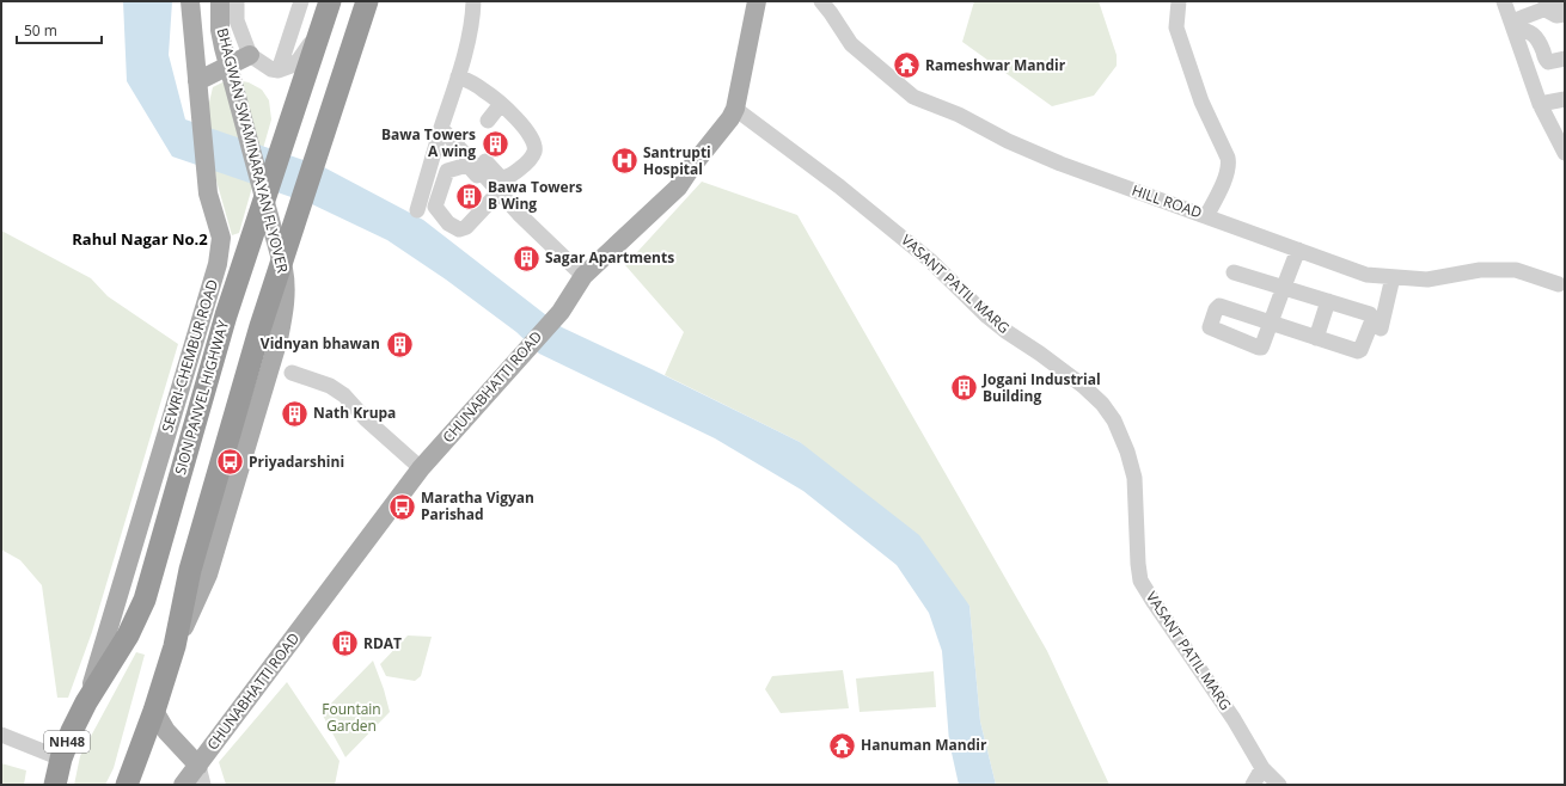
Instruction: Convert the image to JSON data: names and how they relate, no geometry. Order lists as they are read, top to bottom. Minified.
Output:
{"streets":{"highway":["SION PANVEL HIGHWAY","NH48"],"main road":["BHAGWAN SWAMINARAYAN FLYOVER","SEWRI-CHEMBUR ROAD","CHUNABHATTI ROAD"],"street":["HILL ROAD","VASANT PATIL MARG"]},"crossings":[["VASANT PATIL MARG","CHUNABHATTI ROAD"],["SEWRI-CHEMBUR ROAD","SION PANVEL HIGHWAY"]],"districts":["Rahul Nagar No.2"],"parks":["Fountain Garden"],"places":{"temple":["Rameshwar Mandir","Hanuman Mandir"],"building":["Bawa Towers A wing","Bawa Towers B Wing","Sagar Apartments","Vidnyan bhawan","Jogani Industrial Building","Nath Krupa","RDAT"],"hospital":["Santrupti Hospital"],"bus stop":["Priyadarshini","Maratha Vigyan Parishad"]},"scale_bar":"50 m"}
